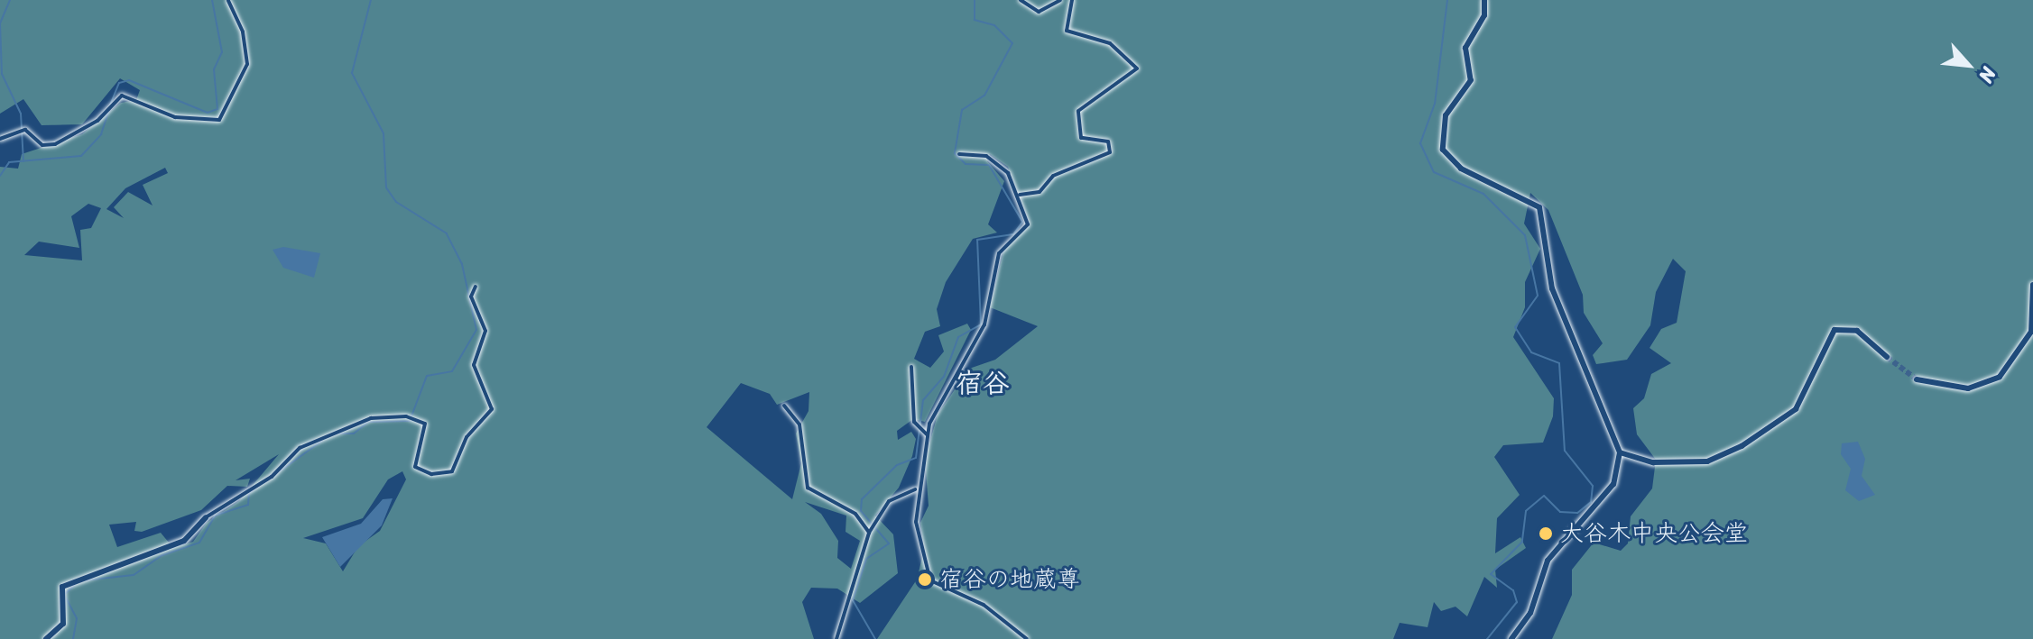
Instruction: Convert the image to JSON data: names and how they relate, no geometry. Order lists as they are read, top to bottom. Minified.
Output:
{"districts":["宿谷"],"places":["大谷木中央公会堂","宿谷の地蔵尊"],"north":"bottom right"}
